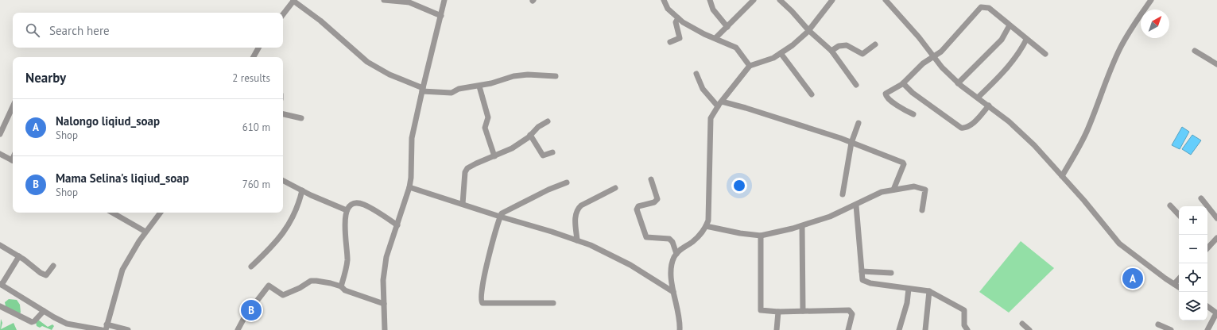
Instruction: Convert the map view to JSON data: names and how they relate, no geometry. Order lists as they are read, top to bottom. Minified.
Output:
{"north":"top right","page":{"search":"Search here","heading":["Nearby","2 results"],"list":[{"mark":"A","name":"Nalongo liqiud_soap","note":"Shop","value":"610 m"},{"mark":"B","name":"Mama Selina's liqiud_soap","note":"Shop","value":"760 m"}],"map_buttons":["+","−"],"pins":["A","B"]}}
